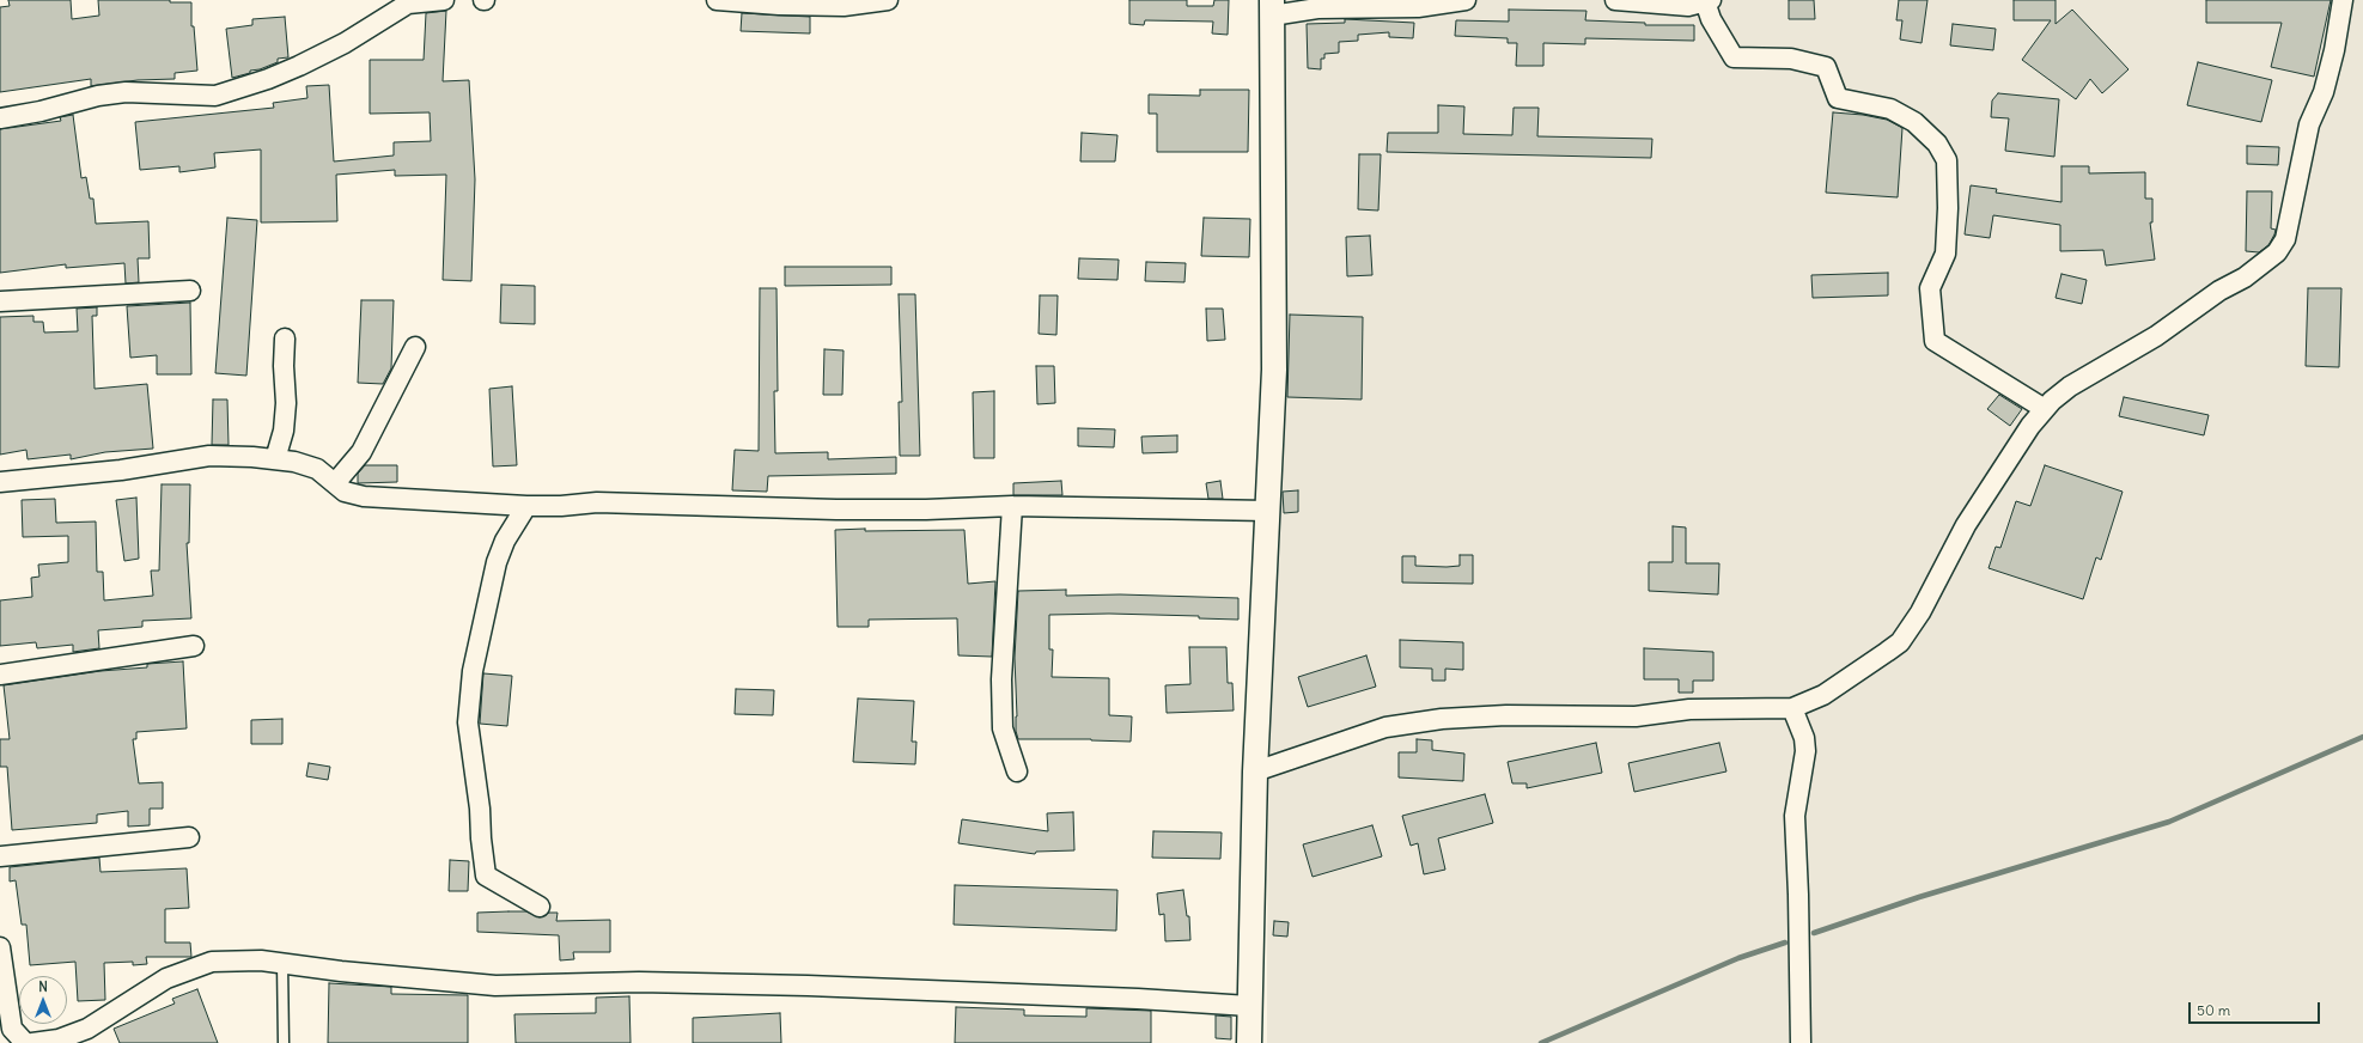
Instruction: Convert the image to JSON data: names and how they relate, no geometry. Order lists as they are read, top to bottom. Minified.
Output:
{"scale_bar":"50 m","north":"top"}
